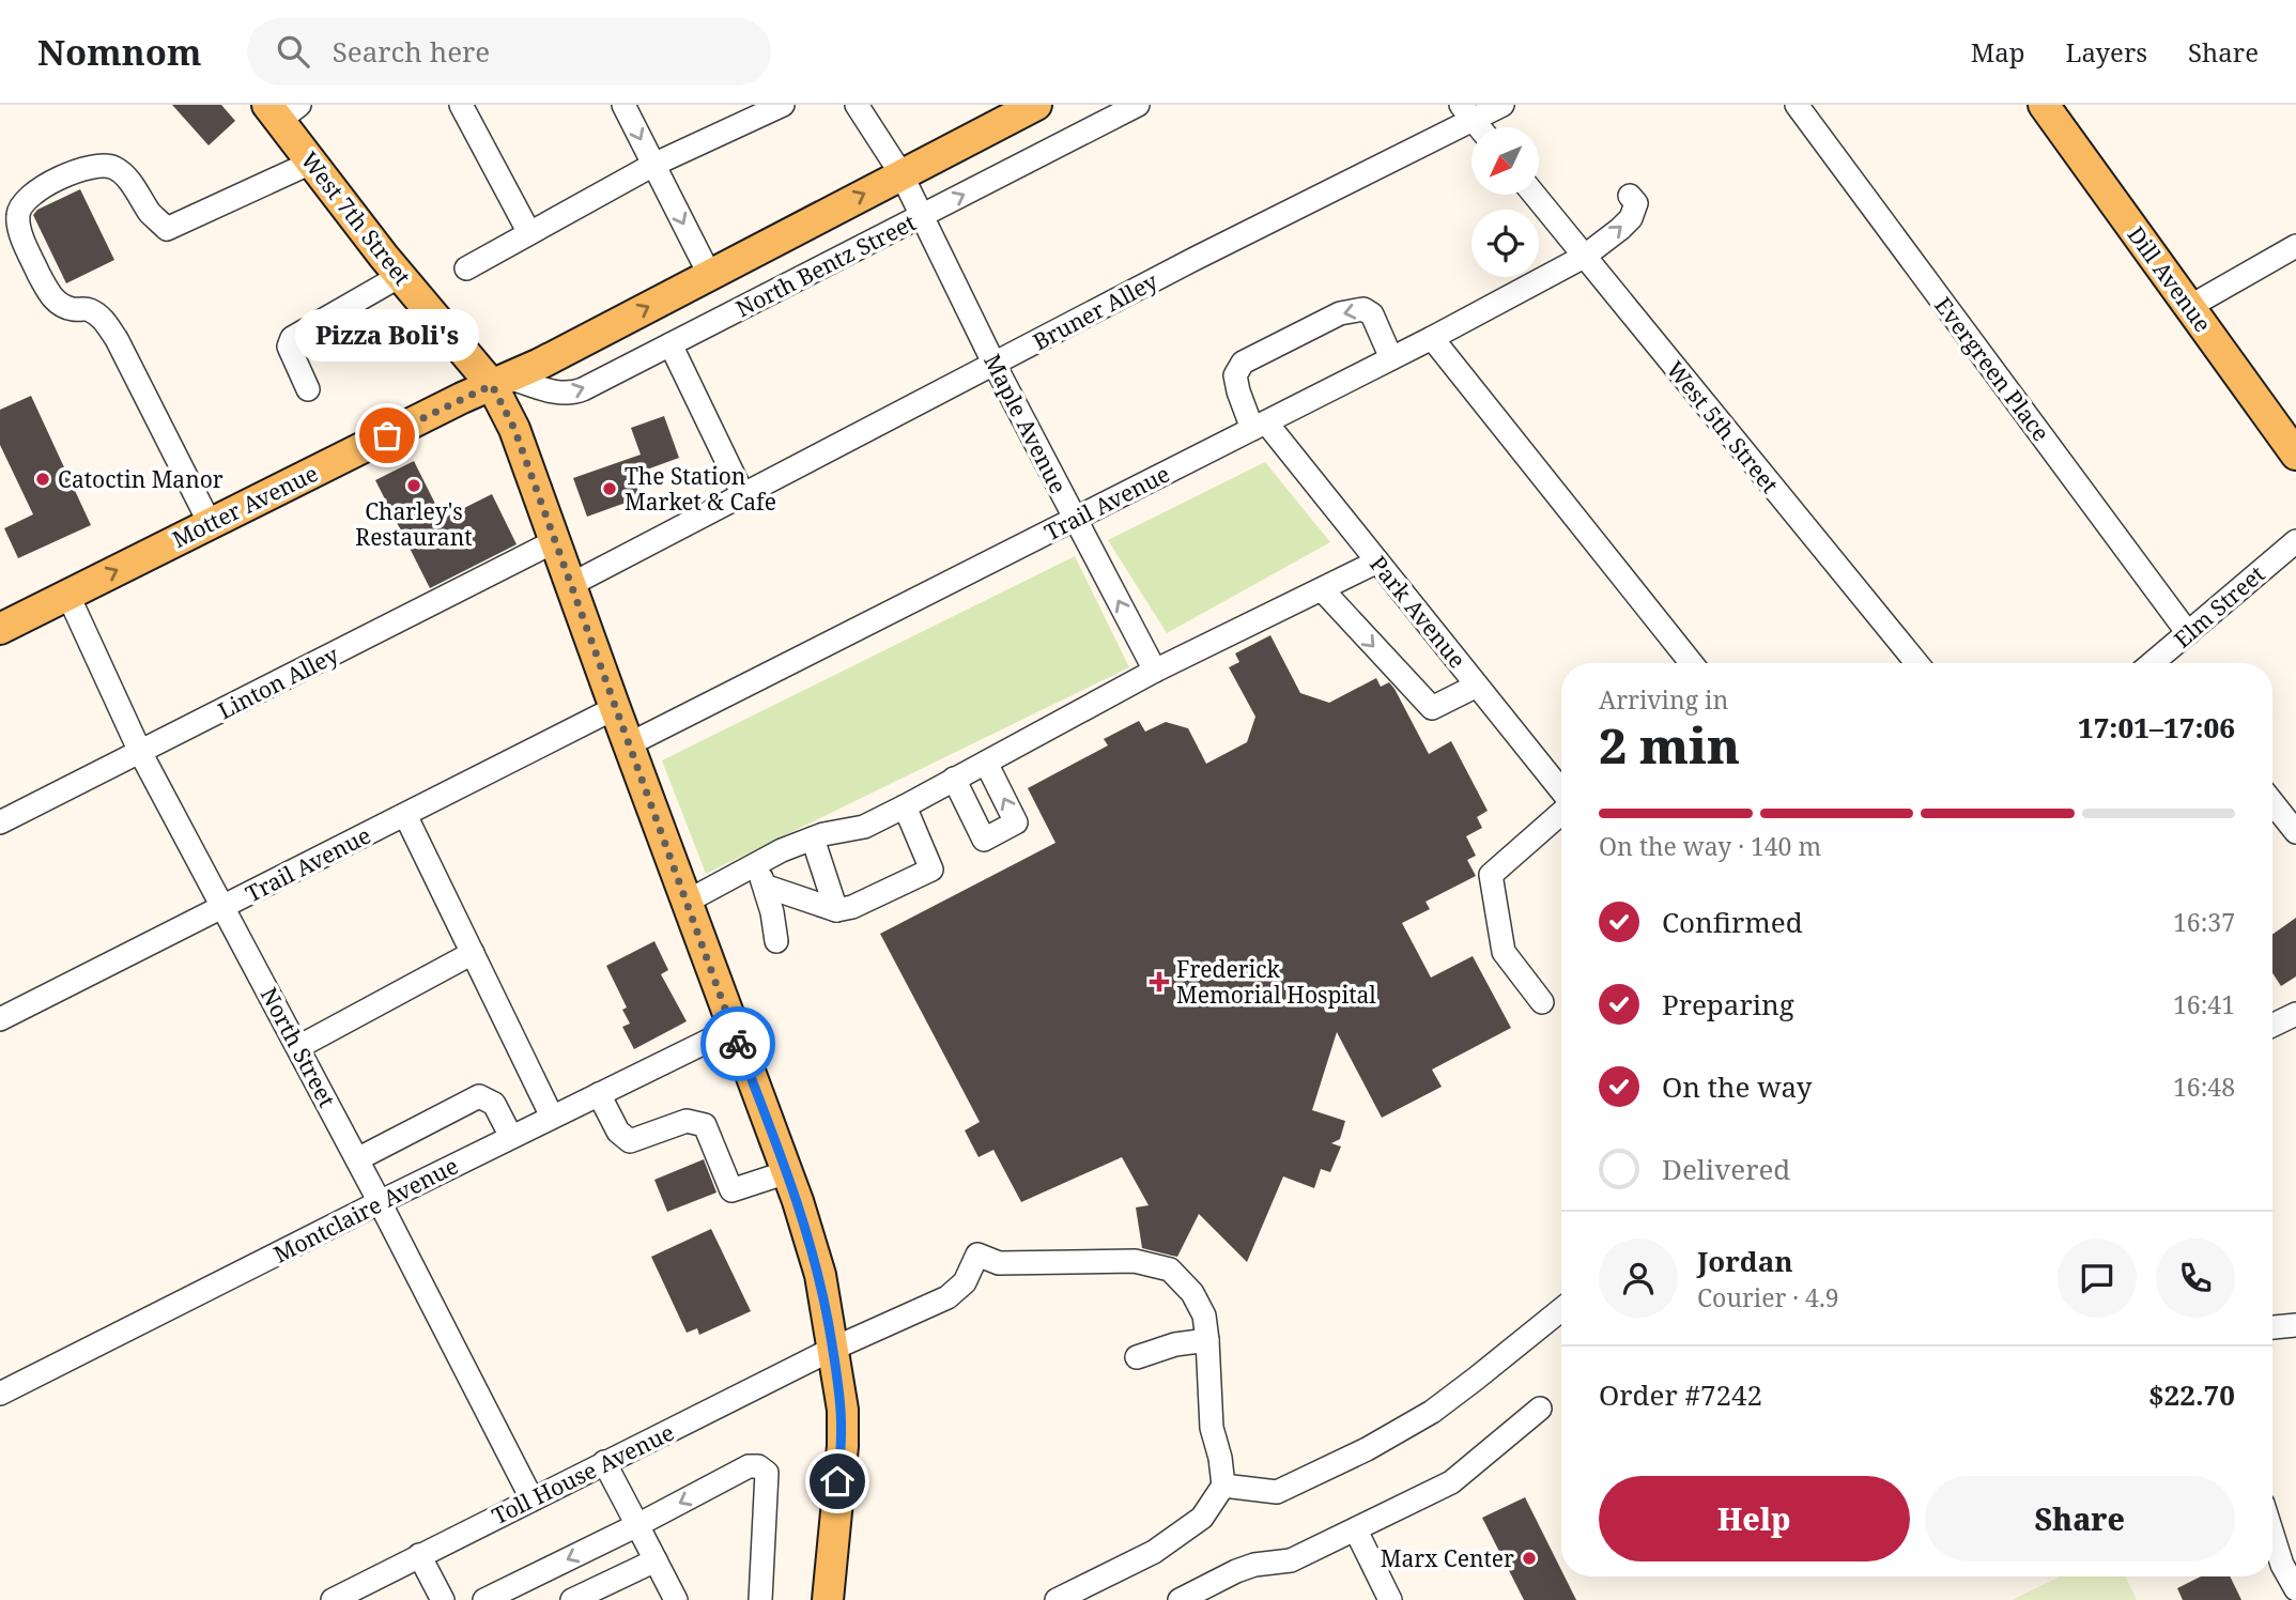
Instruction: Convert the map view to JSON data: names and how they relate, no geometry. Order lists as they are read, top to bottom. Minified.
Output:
{"streets":{"main road":["West 7th Street","North Bentz Street","Dill Avenue","Motter Avenue"],"street":["Bruner Alley","Evergreen Place","Maple Avenue","West 5th Street","Trail Avenue","Elm Street","Park Avenue","Linton Alley","North Street","Montclaire Avenue","Toll House Avenue"]},"crossings":[["West 7th Street","North Bentz Street"],["West 7th Street","Bruner Alley"],["West 7th Street","Trail Avenue"],["West 7th Street","Motter Avenue"],["West 7th Street","Linton Alley"],["West 7th Street","Montclaire Avenue"],["West 7th Street","Toll House Avenue"],["North Bentz Street","Maple Avenue"],["North Bentz Street","Motter Avenue"],["Bruner Alley","Maple Avenue"],["Evergreen Place","Elm Street"],["Maple Avenue","Trail Avenue"],["West 5th Street","Trail Avenue"],["Trail Avenue","Park Avenue"],["Trail Avenue","North Street"],["Motter Avenue","North Street"],["Linton Alley","North Street"],["North Street","Montclaire Avenue"],["North Street","Toll House Avenue"]],"one_way":["North Bentz Street"],"places":{"other":["Pizza Boli's","Catoctin Manor","Charley's Restaurant","The Station Market & Cafe","Marx Center"],"health":["Frederick Memorial Hospital"]},"north":"bottom left","page":{"header":"Nomnom","search":"Search here","nav":["Map","Layers","Share"],"bubble":"Pizza Boli's","heading":["2 min","Arriving in","17:01–17:06"],"panel":["Jordan","Courier · 4.9","Order #7242","$22.70"],"bar":"On the way · 140 m","list":[["Confirmed","16:37"],["Preparing","16:41"],["On the way","16:48"],"Delivered"],"buttons":["Help","Share"]}}
